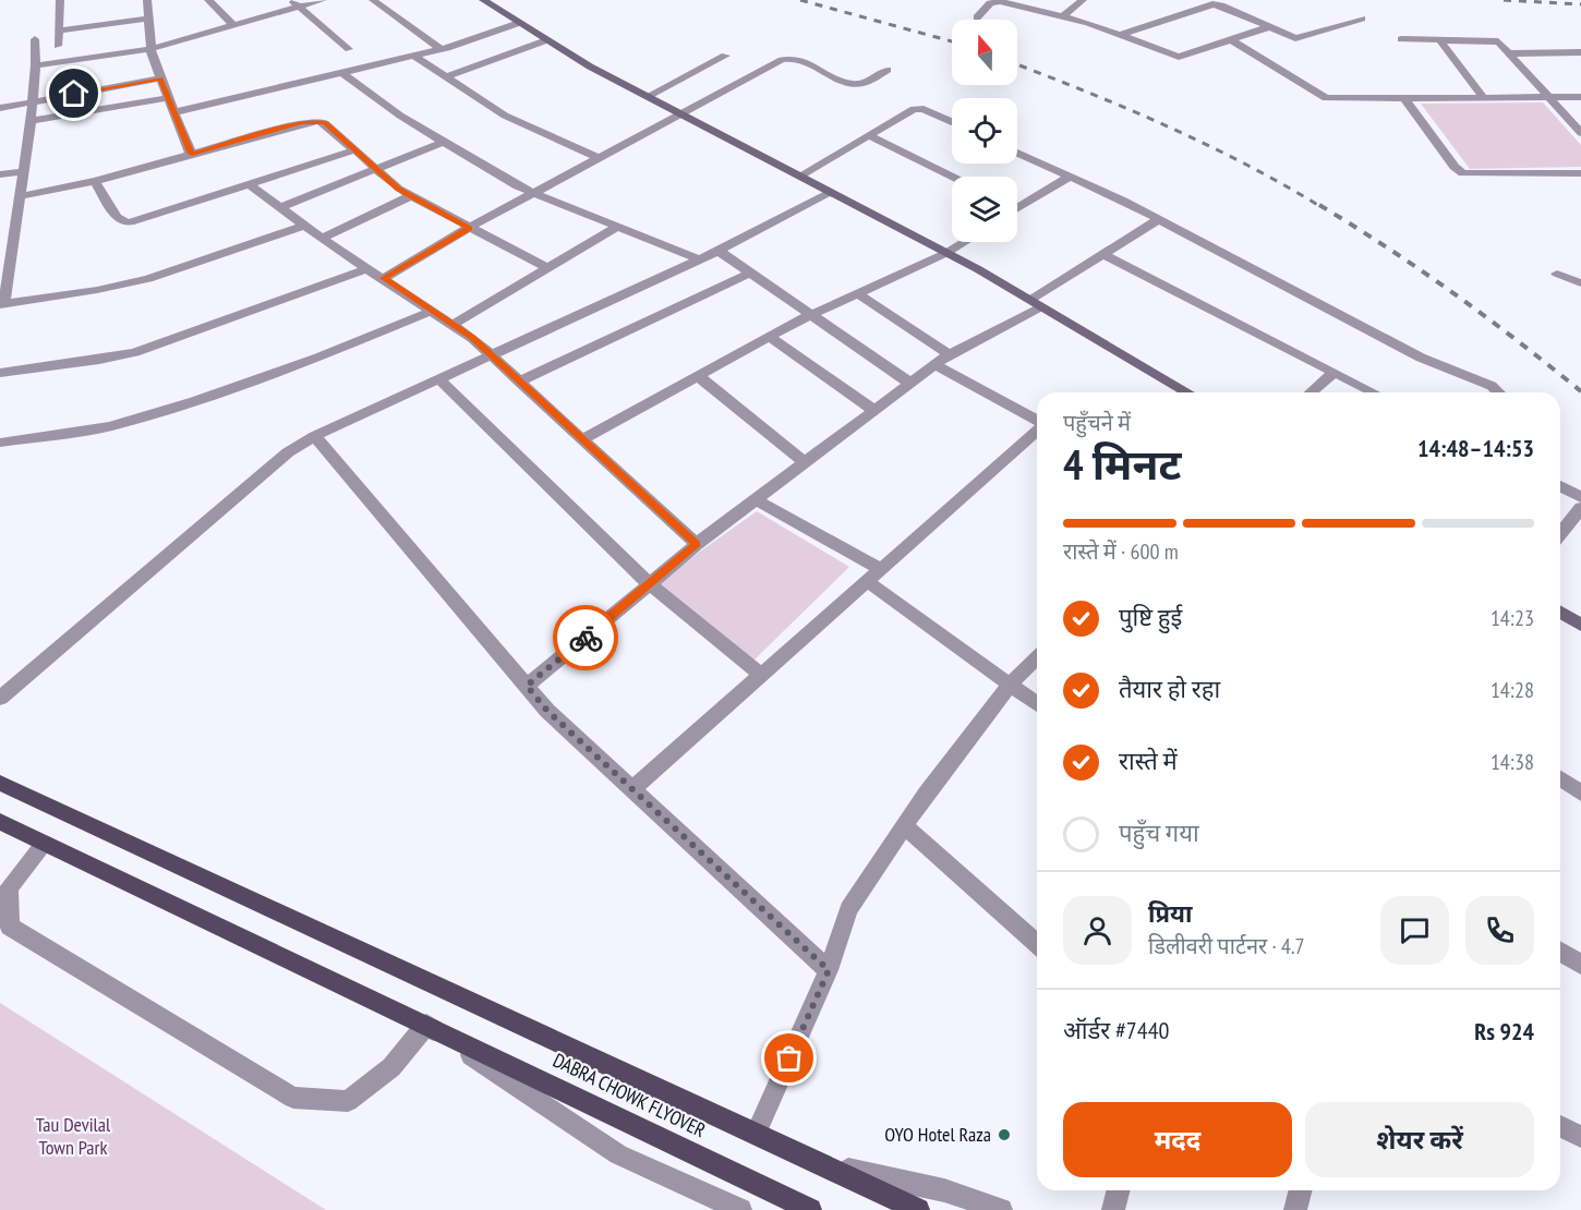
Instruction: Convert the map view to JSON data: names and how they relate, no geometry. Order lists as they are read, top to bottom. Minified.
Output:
{"streets":{"main road":["DABRA CHOWK FLYOVER"]},"parks":["Tau Devilal Town Park"],"places":["OYO Hotel Raza"],"north":"top","page":{"heading":["4 मिनट","पहुँचने में","14:48–14:53"],"panel":["प्रिया","डिलीवरी पार्टनर · 4.7","ऑर्डर #7440","Rs 924"],"bar":"रास्ते में · 600 m","list":[["पुष्टि हुई","14:23"],["तैयार हो रहा","14:28"],["रास्ते में","14:38"],"पहुँच गया"],"buttons":["मदद","शेयर करें"]}}
